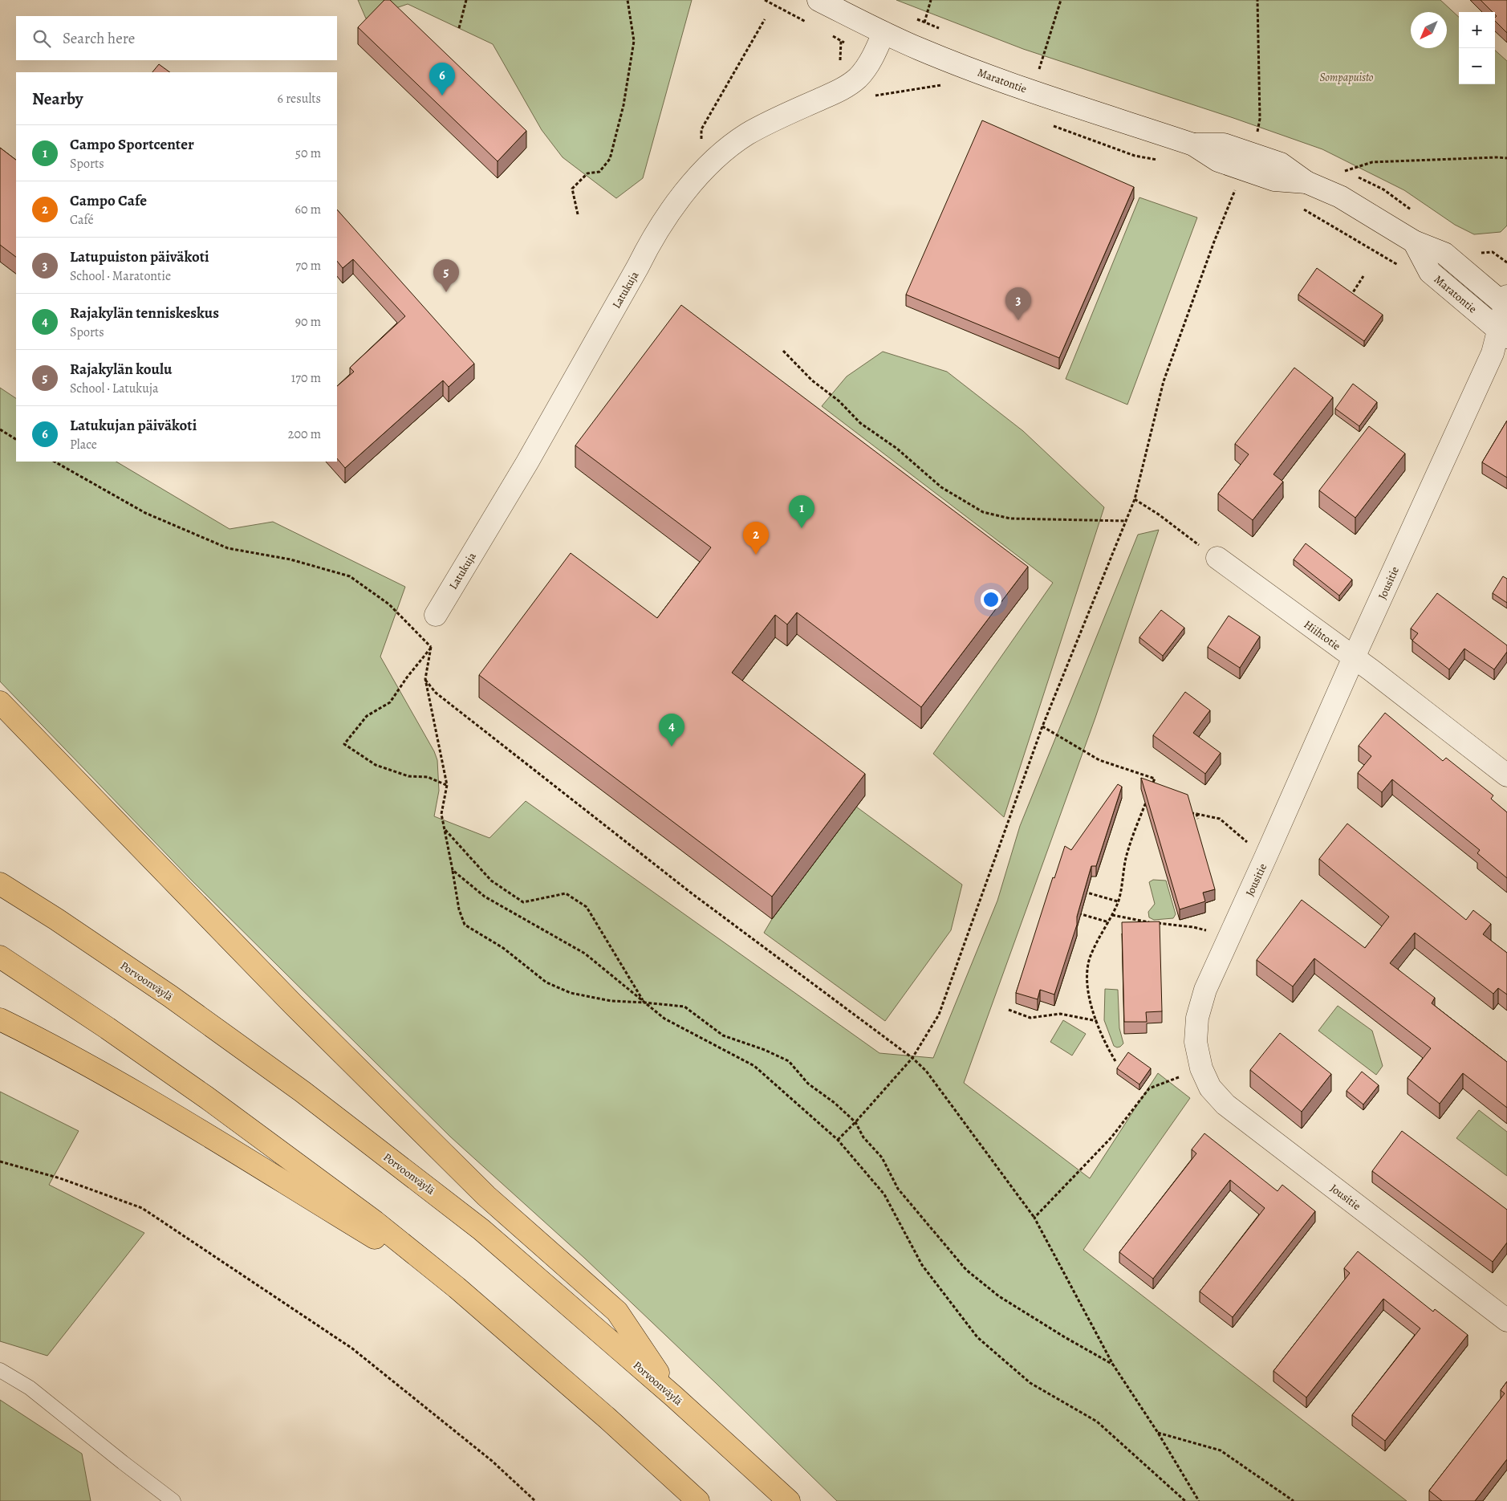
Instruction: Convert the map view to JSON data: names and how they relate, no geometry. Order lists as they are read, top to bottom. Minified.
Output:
{"streets":{"highway":["Porvoonväylä"],"street":["Maratontie","Latukuja","Jousitie","Hiihtotie"]},"crossings":[["Maratontie","Latukuja"],["Maratontie","Jousitie"],["Jousitie","Hiihtotie"]],"parks":["Sompapuisto"],"north":"bottom left","page":{"map_buttons":["+","−"],"search":"Search here","pins":["6","5","3","1","2","4"],"heading":["Nearby","6 results"],"list":[{"mark":"1","name":"Campo Sportcenter","note":"Sports","value":"50 m"},{"mark":"2","name":"Campo Cafe","note":"Café","value":"60 m"},{"mark":"3","name":"Latupuiston päiväkoti","note":"School · Maratontie","value":"70 m"},{"mark":"4","name":"Rajakylän tenniskeskus","note":"Sports","value":"90 m"},{"mark":"5","name":"Rajakylän koulu","note":"School · Latukuja","value":"170 m"},{"mark":"6","name":"Latukujan päiväkoti","note":"Place","value":"200 m"}]}}
